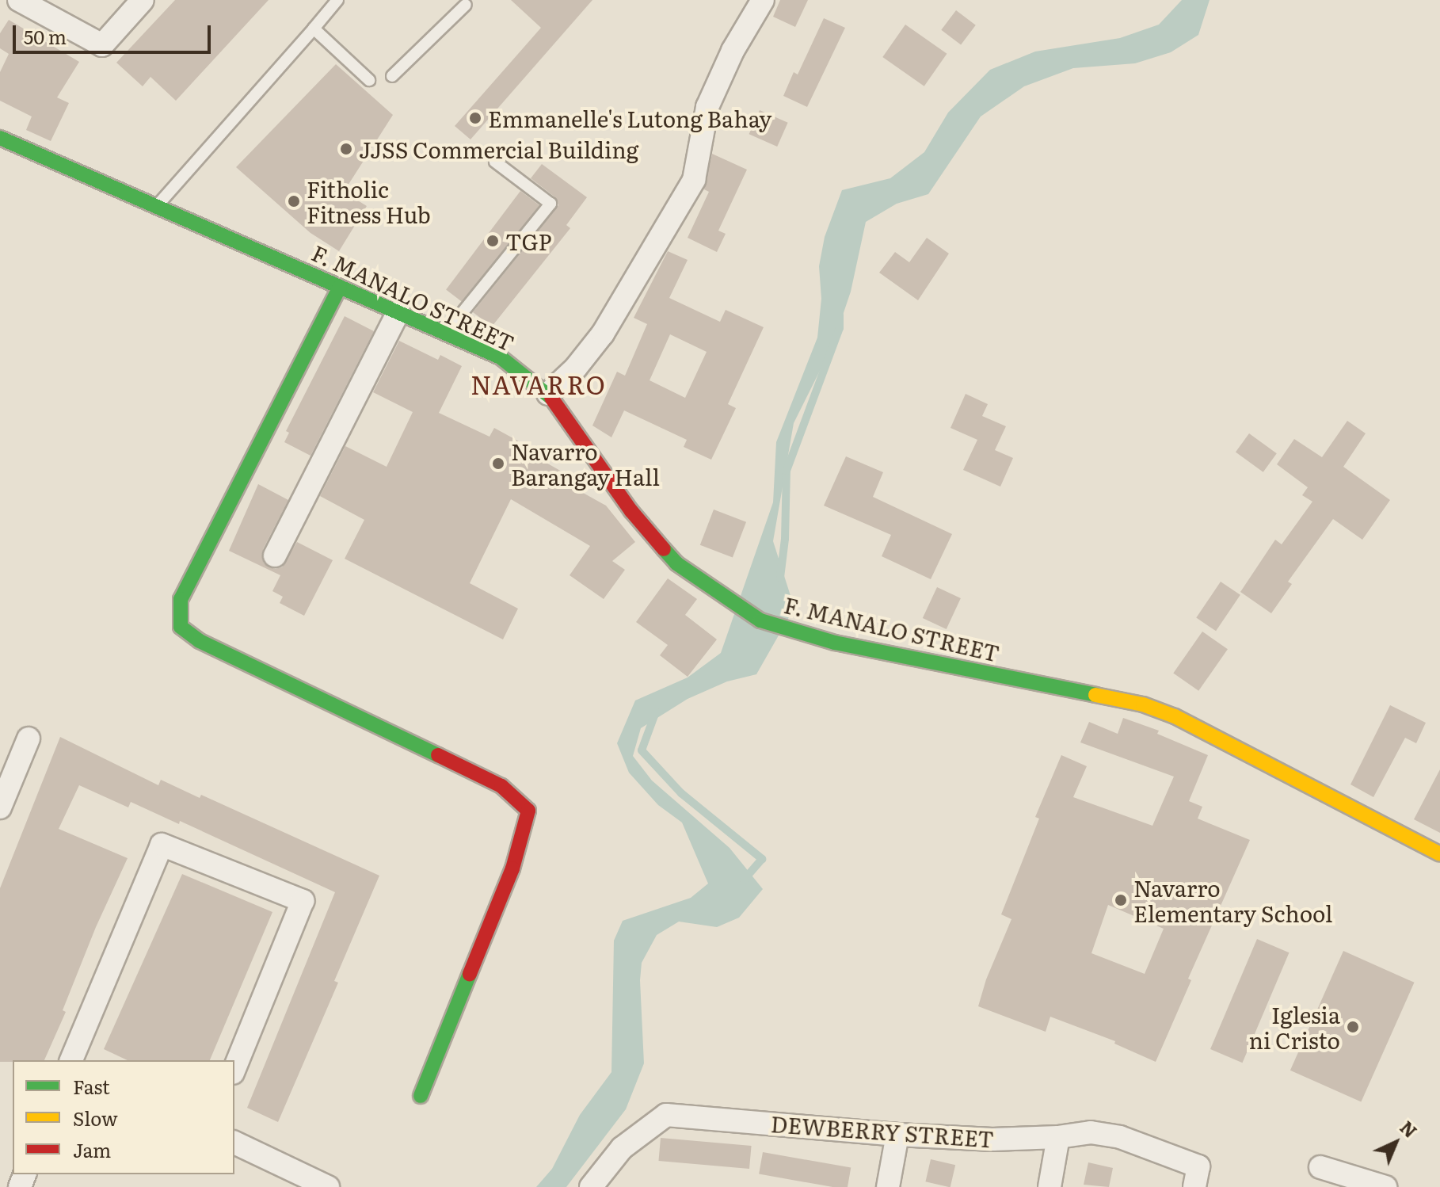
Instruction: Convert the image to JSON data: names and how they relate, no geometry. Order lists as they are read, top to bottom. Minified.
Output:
{"streets":{"street":["F. MANALO STREET","DEWBERRY STREET"]},"districts":["NAVARRO"],"places":["Emmanelle's Lutong Bahay","JJSS Commercial Building","Fitholic Fitness Hub","TGP","Navarro Barangay Hall","Navarro Elementary School","Iglesia ni Cristo"],"legend":["Fast","Slow","Jam"],"scale_bar":"50 m","north":"top right"}
